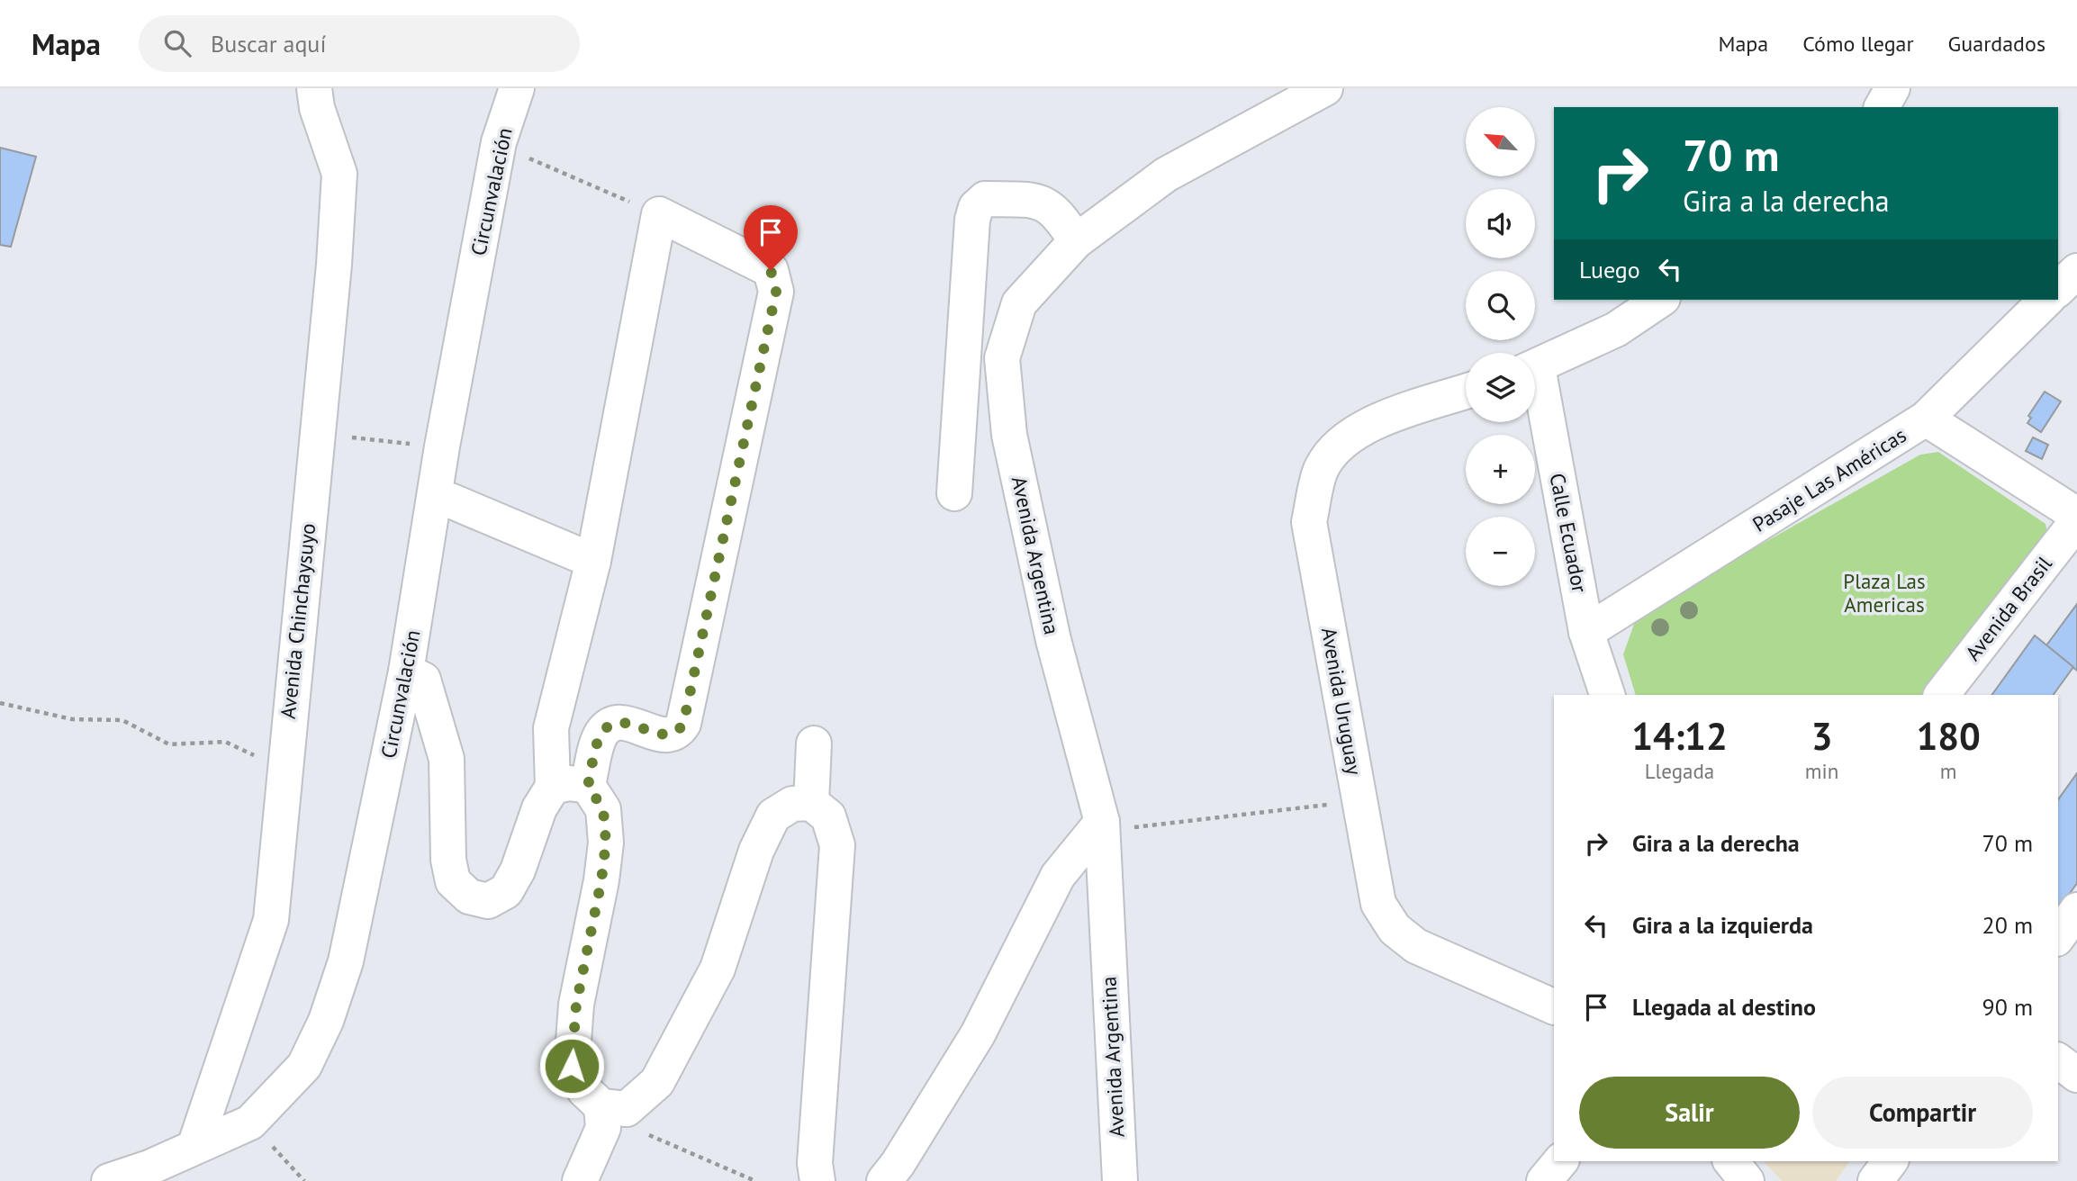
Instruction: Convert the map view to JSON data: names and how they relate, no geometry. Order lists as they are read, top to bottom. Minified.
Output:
{"streets":{"main road":["Circunvalación","Pasaje Las Américas","Calle Ecuador","Avenida Argentina","Avenida Brasil","Avenida Chinchaysuyo","Avenida Uruguay"]},"crossings":[["Circunvalación","Avenida Chinchaysuyo"],["Pasaje Las Américas","Calle Ecuador"]],"parks":["Plaza Las Americas"],"north":"top left","page":{"header":"Mapa","search":"Buscar aquí","nav":["Mapa","Cómo llegar","Guardados"],"map_buttons":["+","−"],"turn":["70 m","Gira a la derecha"],"then":"Luego","eta":["14:12","Llegada","3","min","180","m"],"list":[{"name":"Gira a la derecha","value":"70 m"},{"name":"Gira a la izquierda","value":"20 m"},{"name":"Llegada al destino","value":"90 m"}],"buttons":["Salir","Compartir"]}}
